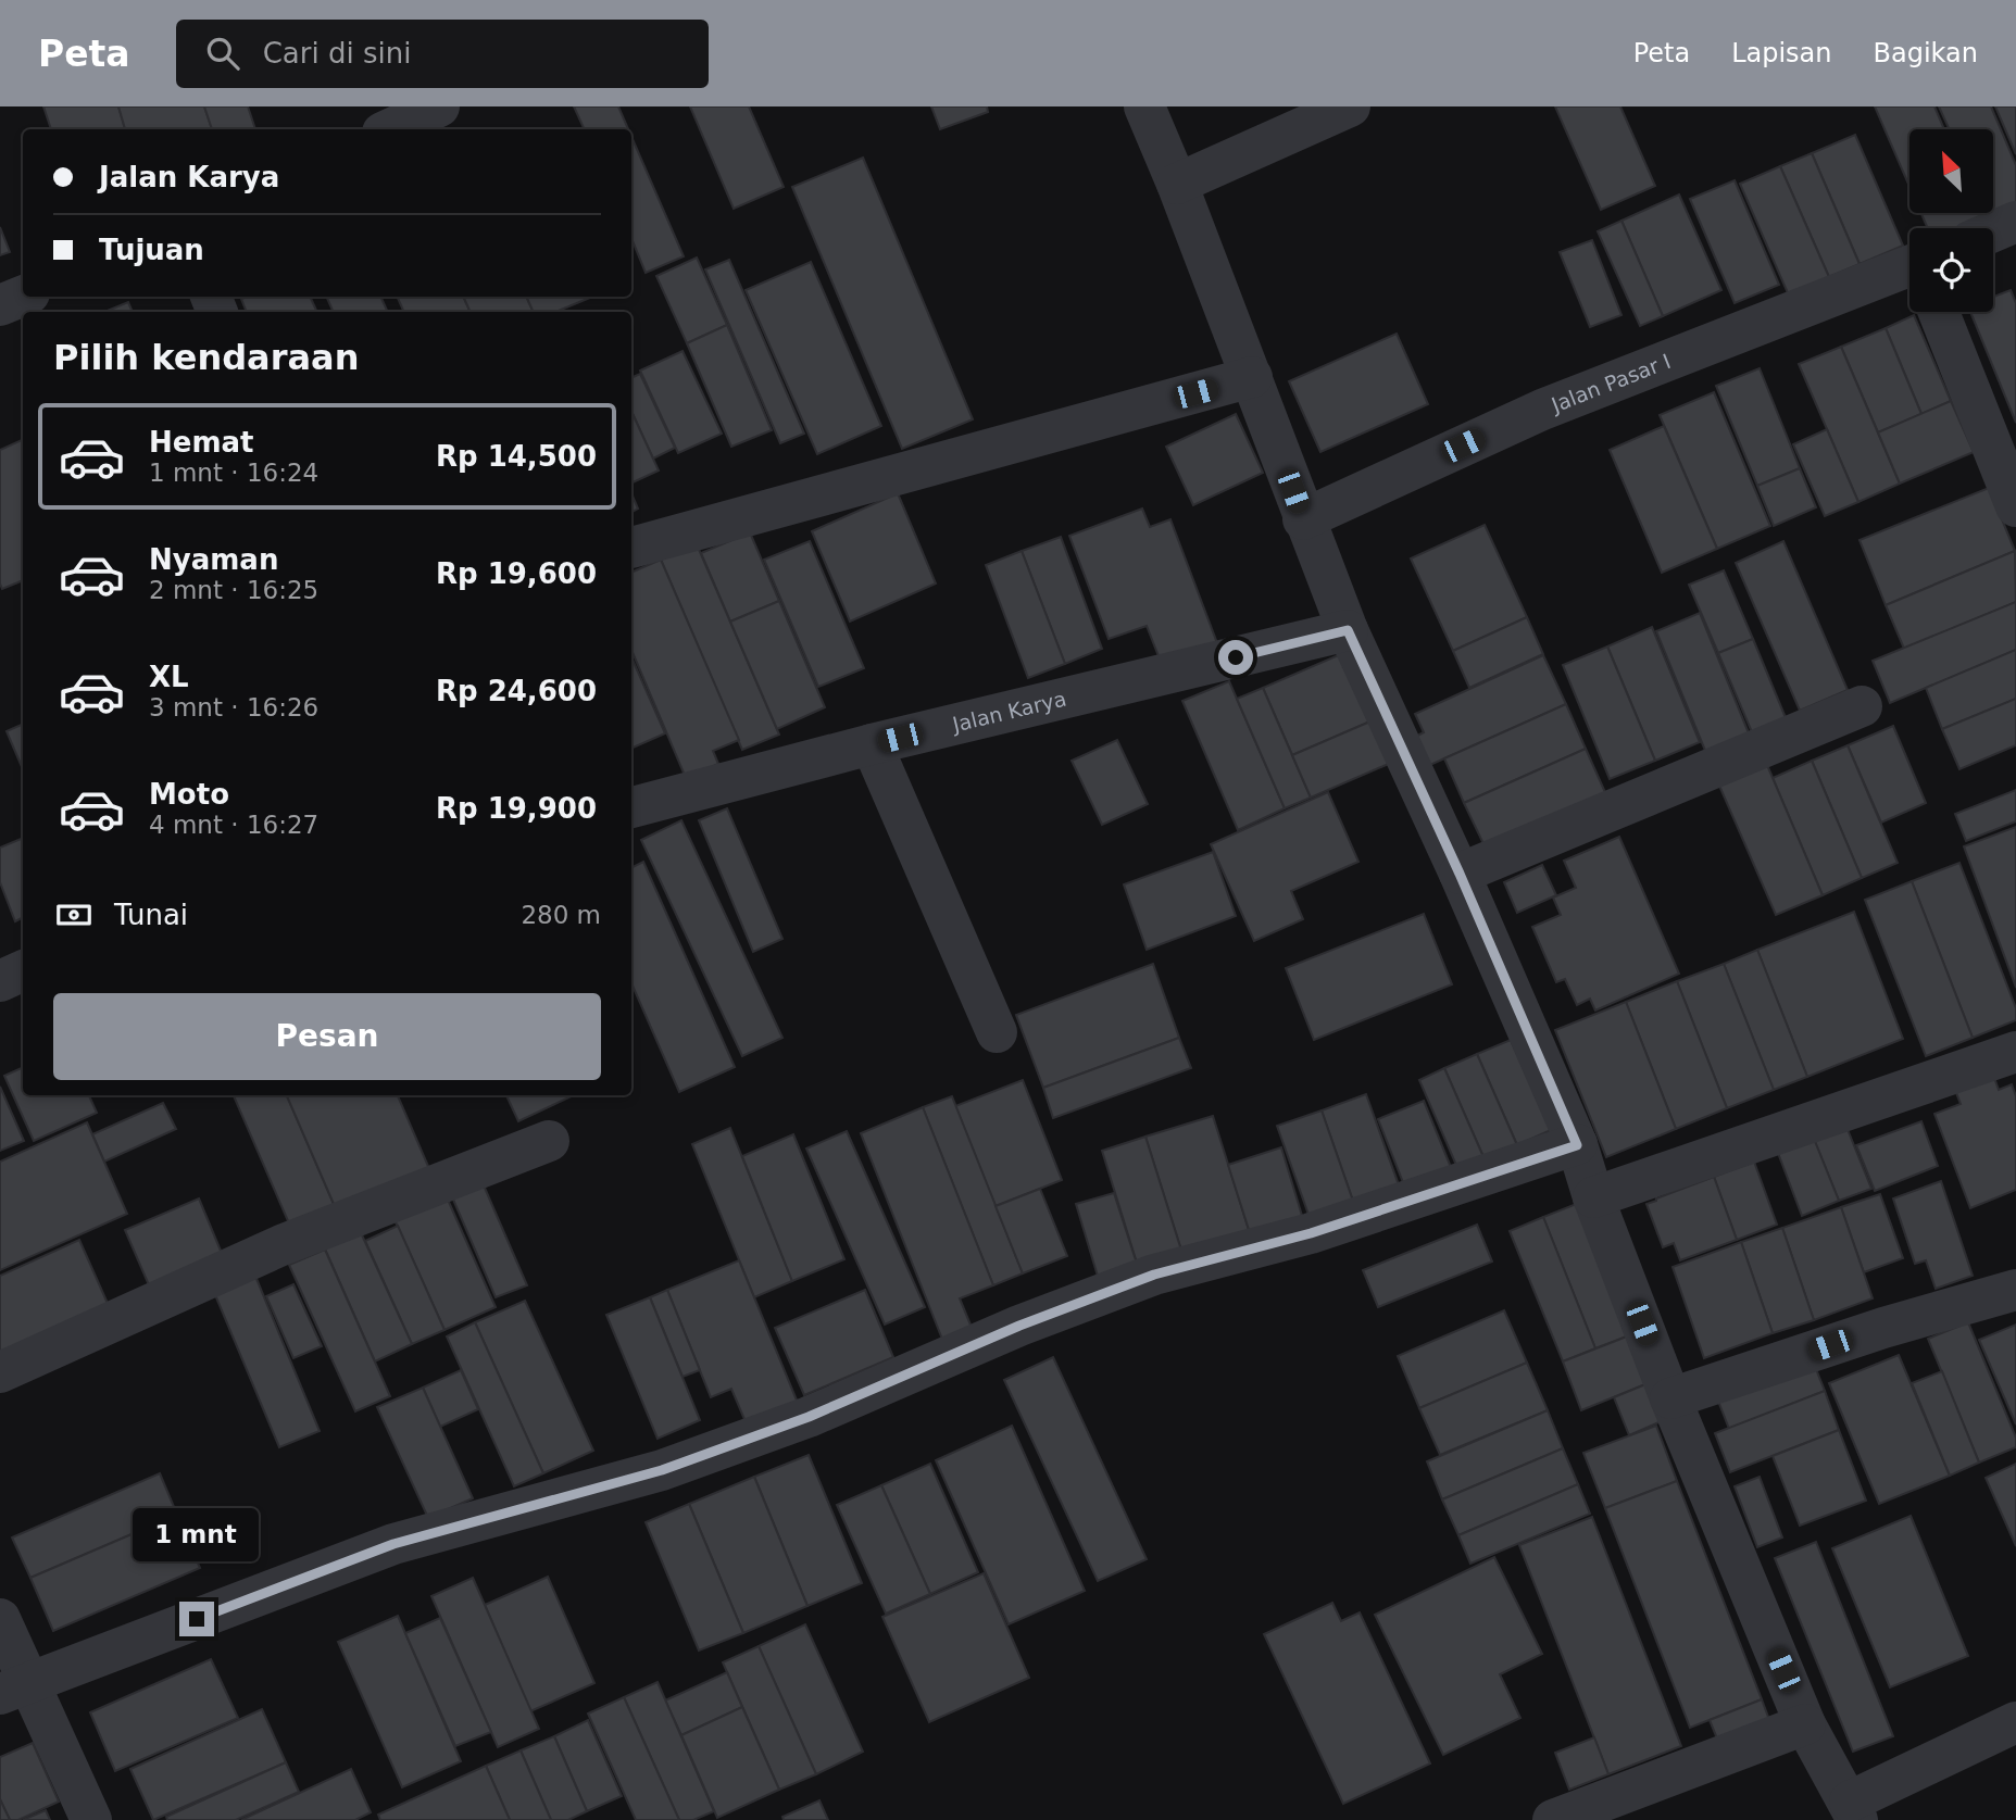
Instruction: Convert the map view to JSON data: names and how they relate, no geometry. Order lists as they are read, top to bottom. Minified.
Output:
{"streets":{"street":["Jalan Pasar I","Jalan Karya"]},"north":"top left","page":{"header":"Peta","search":"Cari di sini","nav":["Peta","Lapisan","Bagikan"],"banner":["Jalan Karya","Tujuan"],"heading":"Pilih kendaraan","list":[{"name":"Hemat","note":"1 mnt · 16:24","value":"Rp 14,500"},{"name":"Nyaman","note":"2 mnt · 16:25","value":"Rp 19,600"},{"name":"XL","note":"3 mnt · 16:26","value":"Rp 24,600"},{"name":"Moto","note":"4 mnt · 16:27","value":"Rp 19,900"}],"pay":["Tunai","280 m"],"buttons":"Pesan","bubble":"1 mnt"}}
